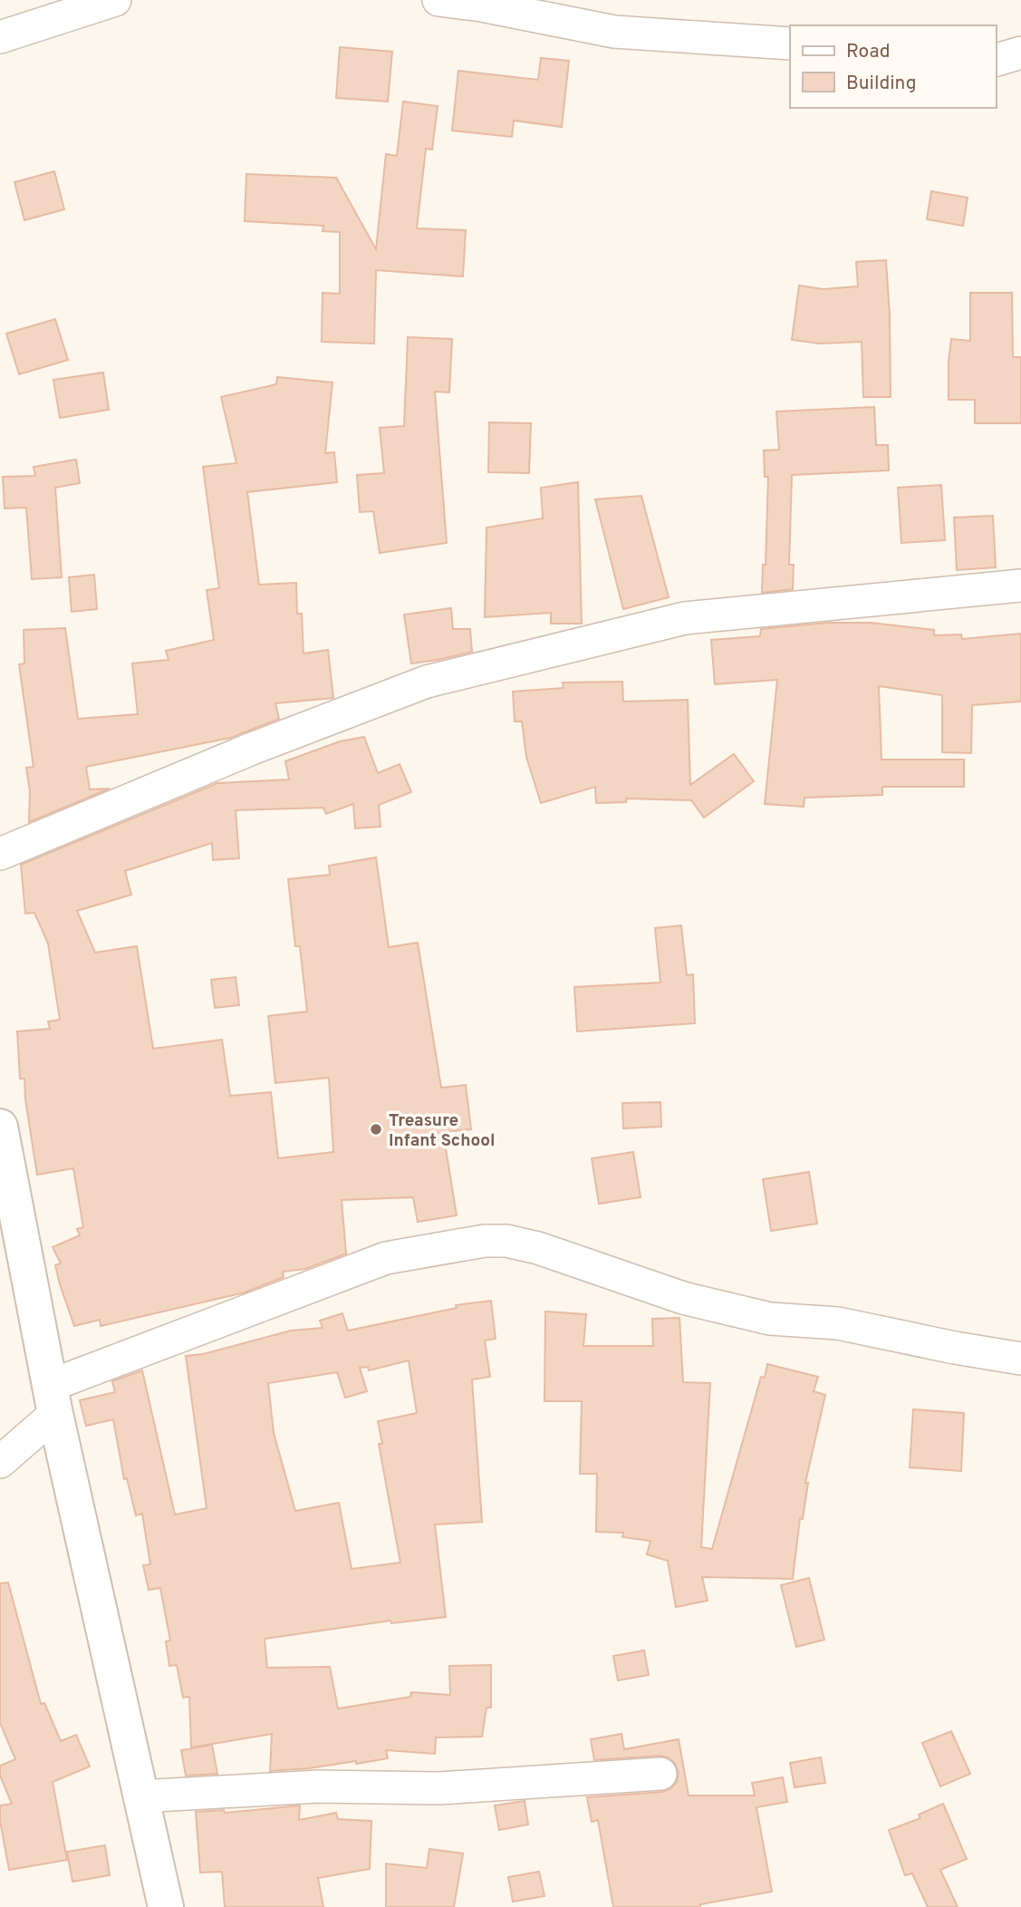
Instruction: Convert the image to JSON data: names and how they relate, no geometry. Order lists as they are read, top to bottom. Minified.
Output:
{"places":["Treasure Infant School"],"legend":["Road","Building"]}
